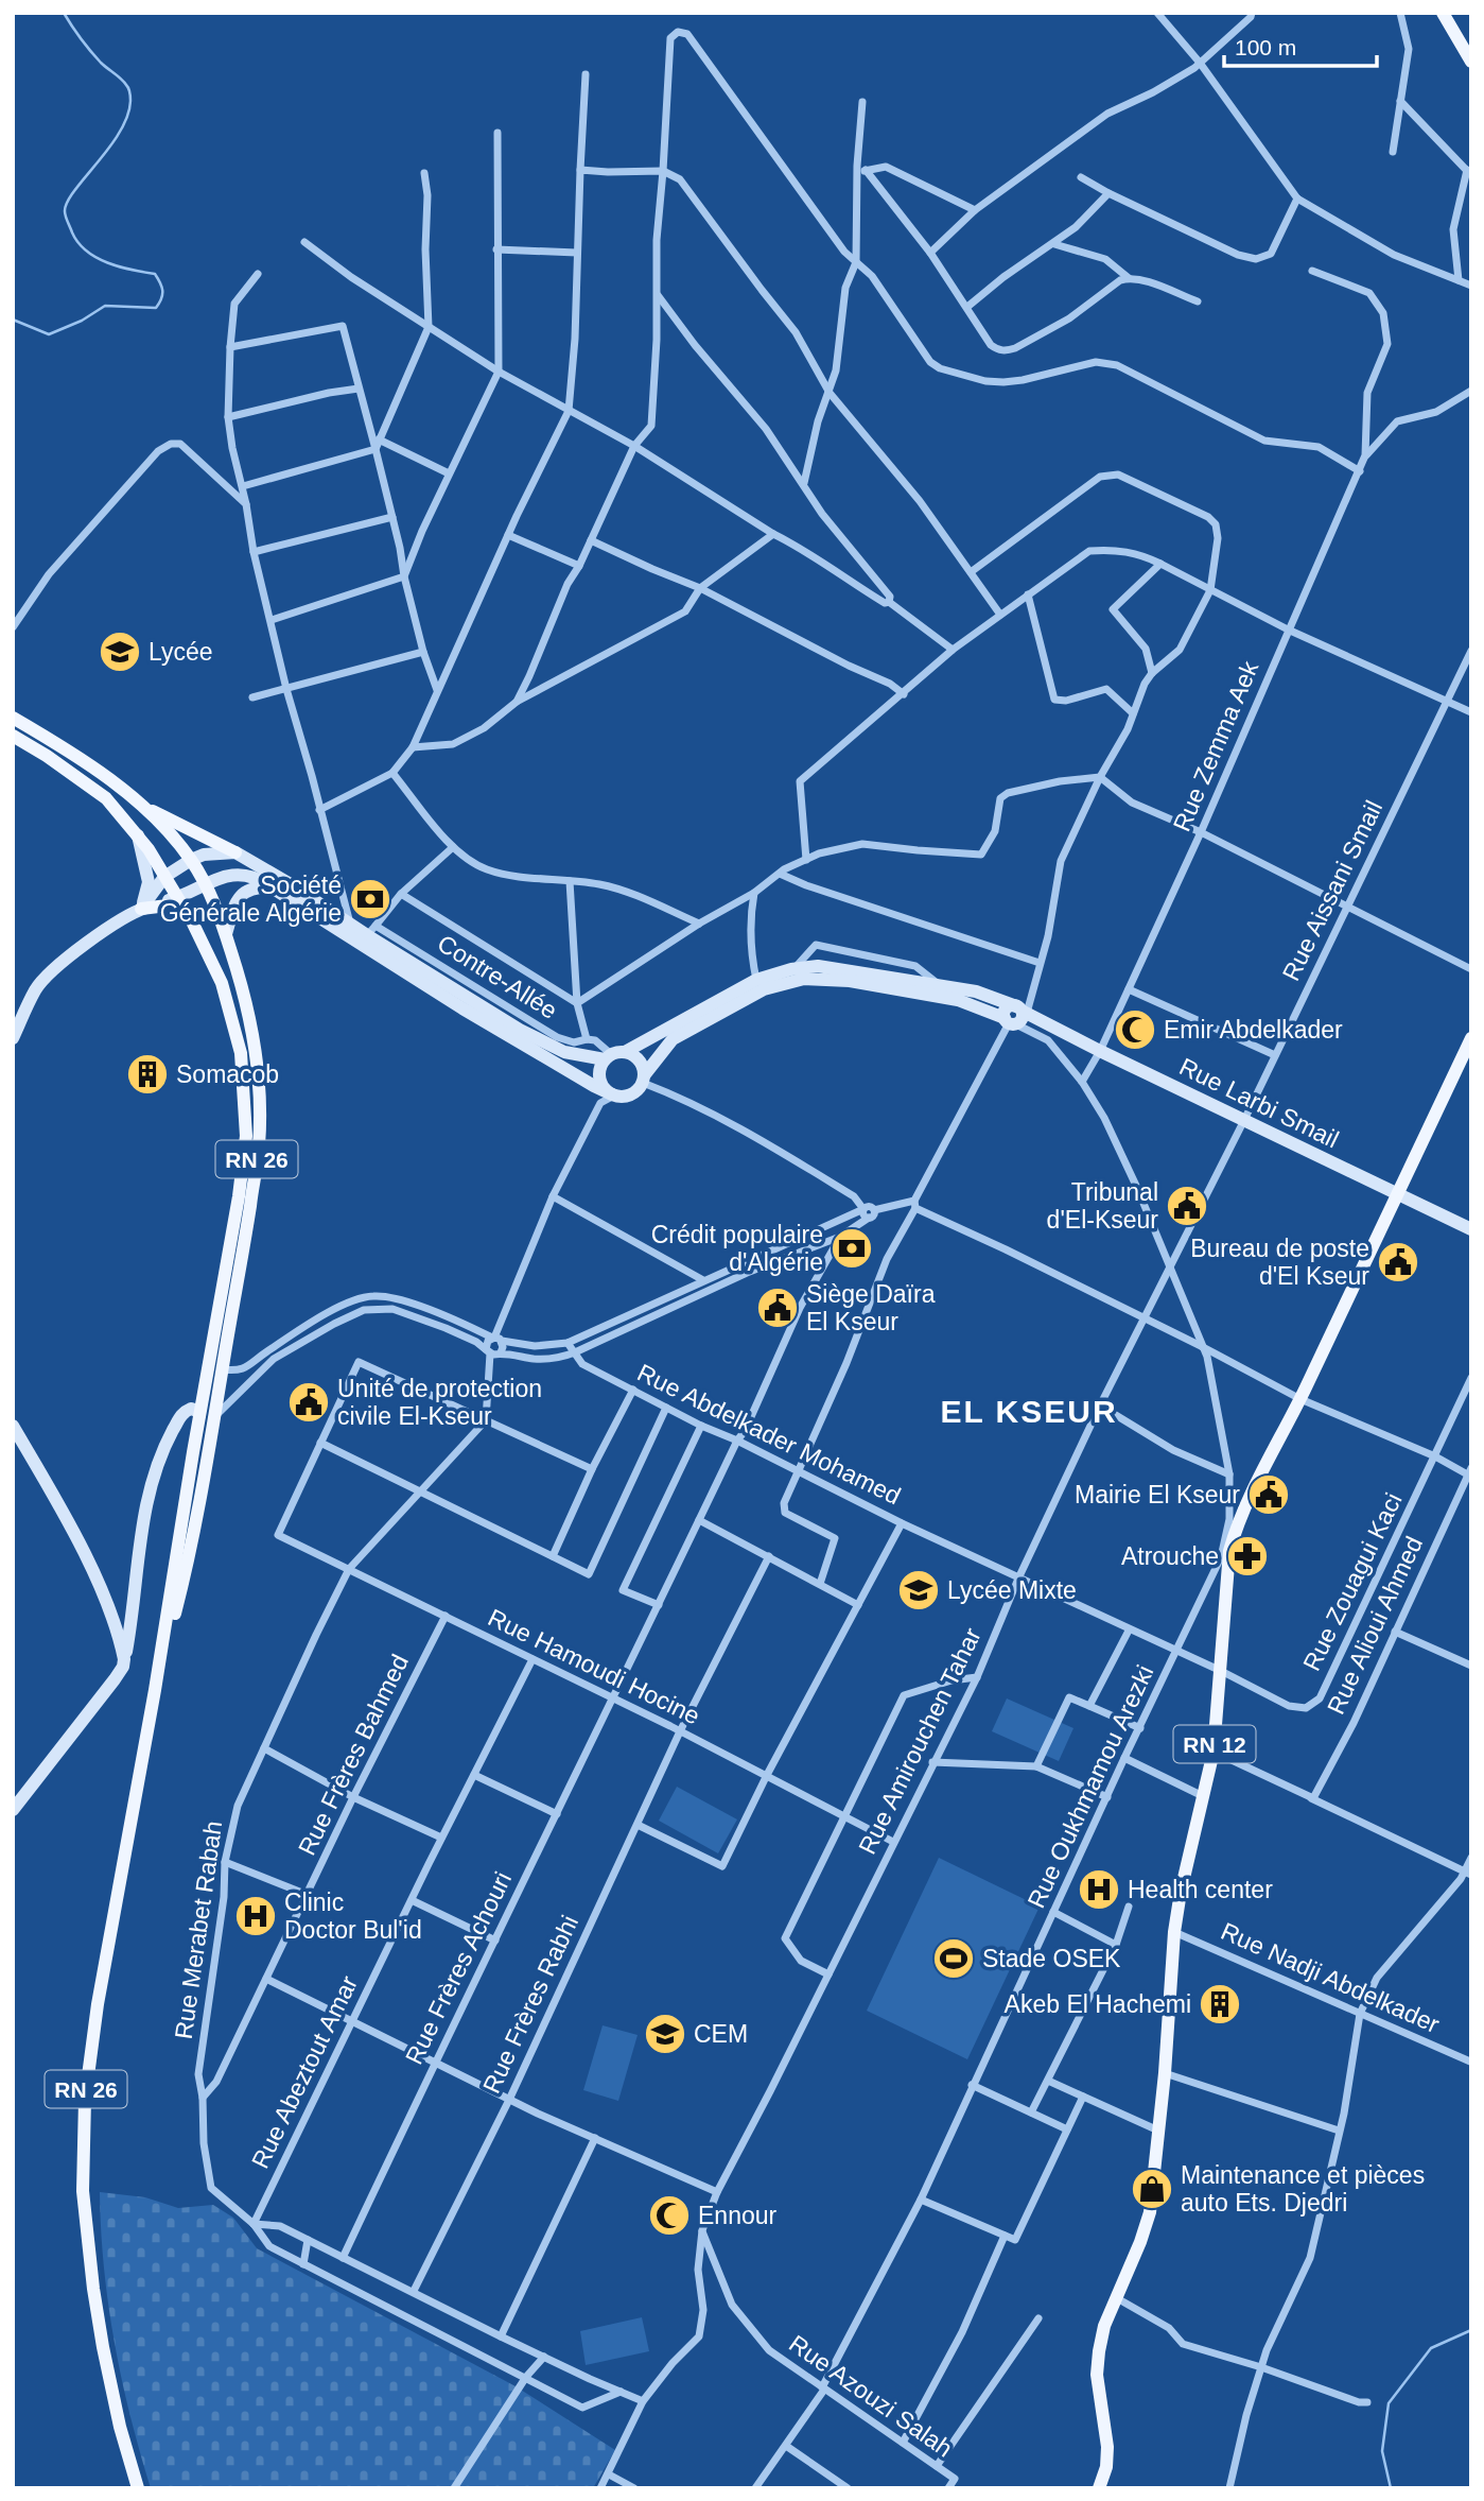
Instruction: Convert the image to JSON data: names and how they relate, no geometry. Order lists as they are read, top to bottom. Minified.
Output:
{"streets":{"main road":["Rue Larbi Smail","RN 26","RN 12"],"street":["Rue Zemma Aek","Rue Aissani Smail","Contre-Allée","Rue Abdelkader Mohamed","Rue Zouagui Kaci","Rue Alioui Ahmed","Rue Hamoudi Hocine","Rue Amirouchen Tahar","Rue Frères Bahmed","Rue Oukhmamou Arezki","Rue Merabet Rabah","Rue Frères Achouri","Rue Nadji Abdelkader","Rue Frères Rabhi","Rue Abeztout Amar","Rue Azouzi Salah"]},"crossings":[["Rue Zemma Aek","Rue Larbi Smail"],["Rue Zemma Aek","Rue Oukhmamou Arezki"],["Rue Aissani Smail","Rue Larbi Smail"],["Rue Aissani Smail","Rue Amirouchen Tahar"],["Rue Aissani Smail","Rue Oukhmamou Arezki"],["Rue Larbi Smail","RN 12"],["Rue Larbi Smail","Rue Oukhmamou Arezki"],["Rue Abdelkader Mohamed","Rue Zouagui Kaci"],["Rue Abdelkader Mohamed","Rue Amirouchen Tahar"],["Rue Abdelkader Mohamed","Rue Frères Achouri"],["Rue Zouagui Kaci","RN 12"],["Rue Zouagui Kaci","Rue Oukhmamou Arezki"],["Rue Alioui Ahmed","RN 12"],["Rue Hamoudi Hocine","Rue Amirouchen Tahar"],["Rue Hamoudi Hocine","Rue Frères Bahmed"],["Rue Hamoudi Hocine","Rue Merabet Rabah"],["Rue Hamoudi Hocine","Rue Frères Achouri"],["Rue Hamoudi Hocine","Rue Frères Rabhi"],["Rue Hamoudi Hocine","Rue Abeztout Amar"],["Rue Amirouchen Tahar","Rue Oukhmamou Arezki"],["Rue Amirouchen Tahar","Rue Azouzi Salah"],["RN 12","Rue Nadji Abdelkader"],["Rue Frères Bahmed","Rue Merabet Rabah"],["Rue Oukhmamou Arezki","Rue Azouzi Salah"]],"districts":["EL KSEUR"],"places":{"school or university":["Lycée","Lycée Mixte","CEM"],"bank":["Société Générale Algérie","Crédit populaire d'Algérie"],"mosque":["Emir Abdelkader","Ennour"],"building":["Somacob","Akeb El Hachemi"],"public building":["Tribunal d'El-Kseur","Bureau de poste d'El Kseur","Siège Daïra El Kseur","Unité de protection civile El-Kseur","Mairie El Kseur"],"pharmacy":["Atrouche"],"hospital":["Health center","Clinic Doctor Bul'id"],"sports":["Stade OSEK"],"shop":["Maintenance et pièces auto Ets. Djedri"]},"scale_bar":"100 m"}
